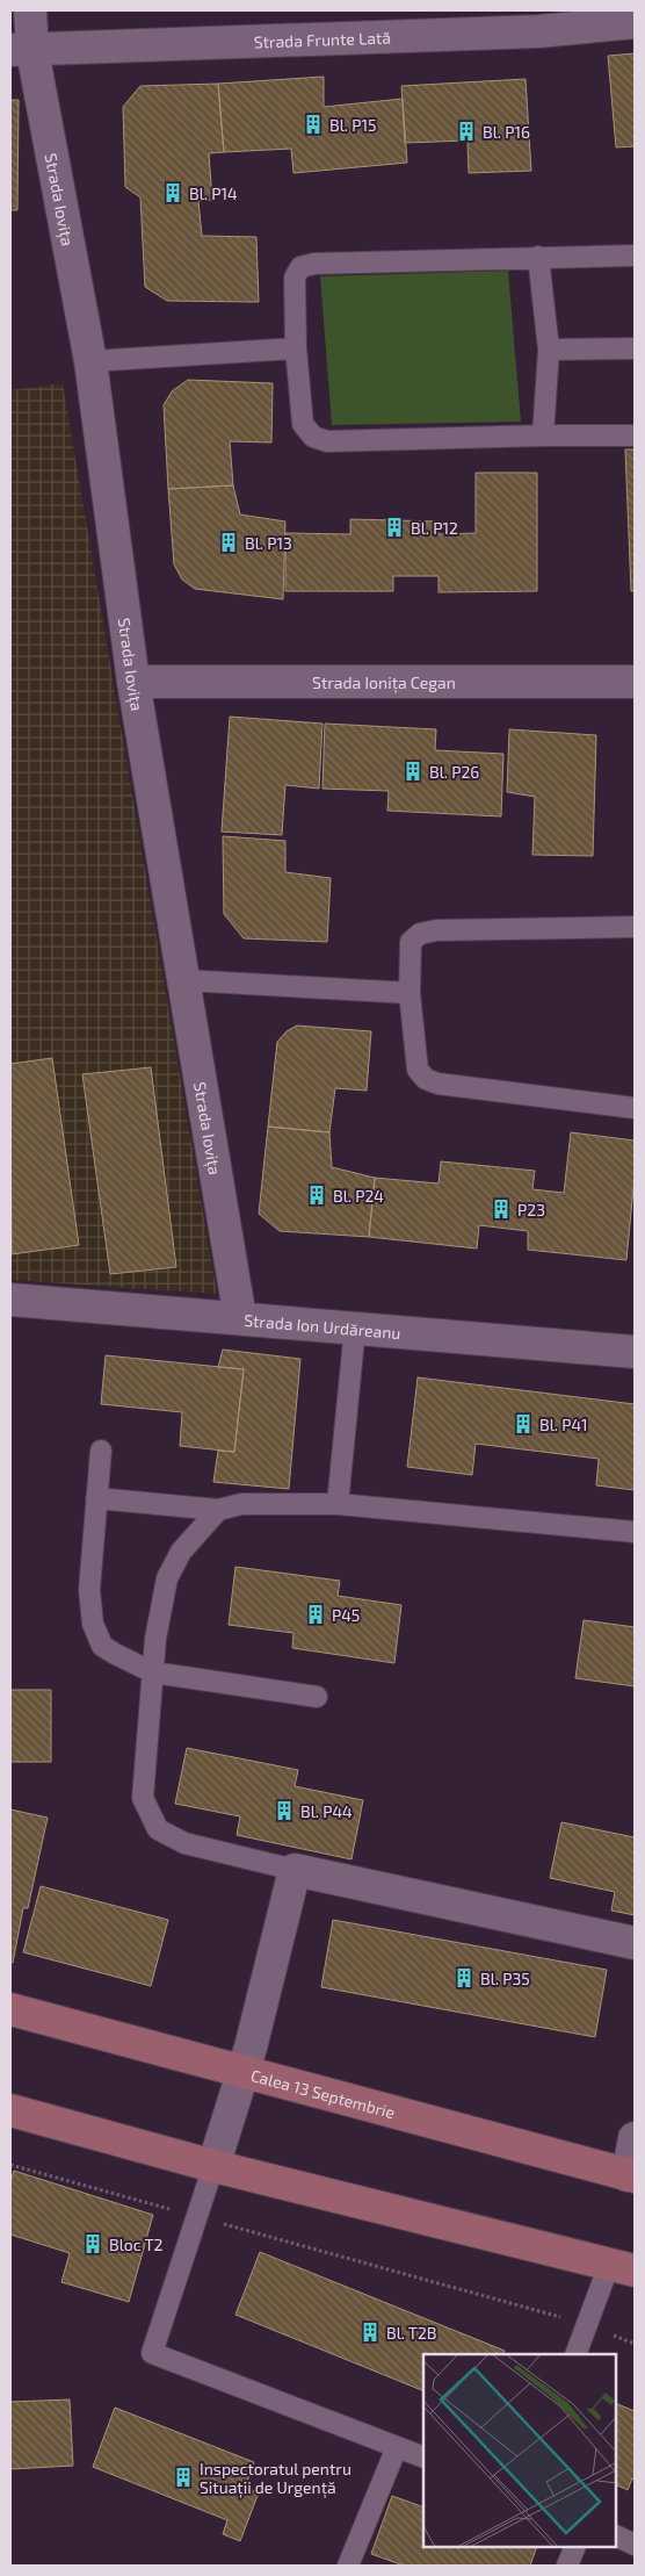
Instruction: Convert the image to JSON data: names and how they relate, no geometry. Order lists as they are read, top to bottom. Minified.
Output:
{"streets":{"main road":["Calea 13 Septembrie"],"street":["Strada Frunte Lată","Strada Iovița","Strada Ionița Cegan","Strada Ion Urdăreanu"]},"crossings":[["Strada Frunte Lată","Strada Iovița"],["Strada Iovița","Strada Ionița Cegan"],["Strada Iovița","Strada Ion Urdăreanu"]],"places":{"building":["Bl. P15","Bl. P16","Bl. P14","Bl. P12","Bl. P13","Bl. P26","Bl. P24","P23","Bl. P41","P45","Bl. P44","Bl. P35","Bloc T2","Bl. T2B","Inspectoratul pentru Situații de Urgență"]}}
